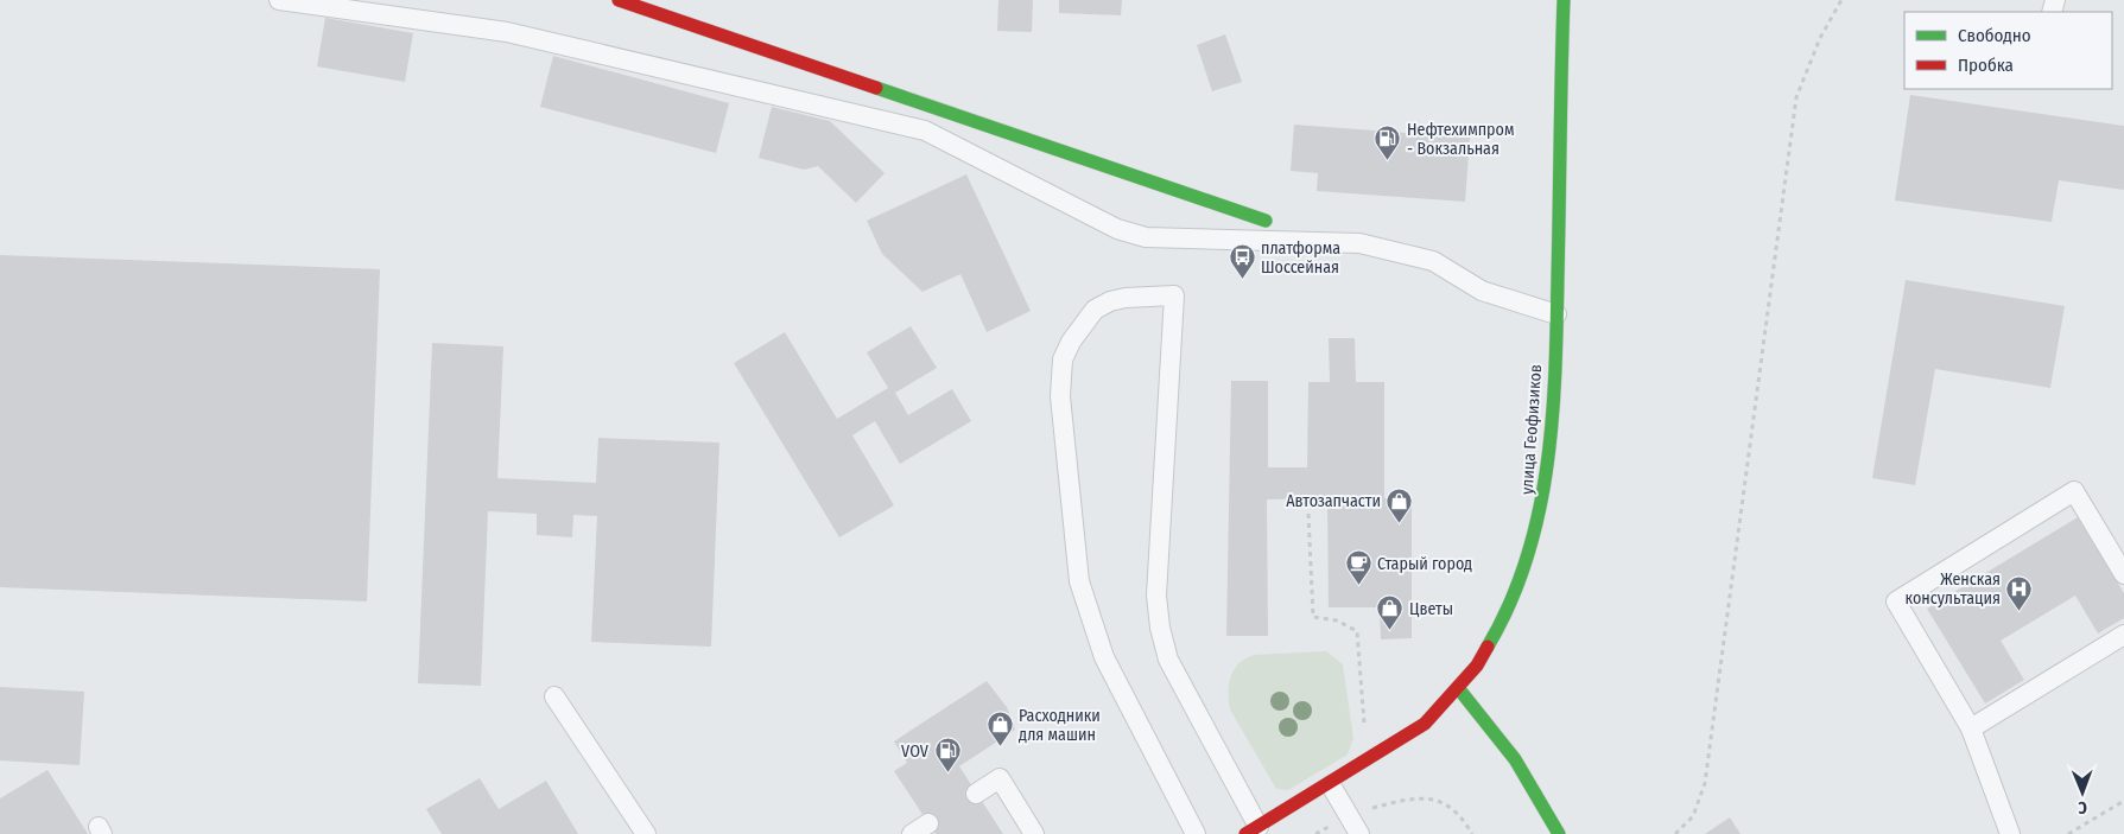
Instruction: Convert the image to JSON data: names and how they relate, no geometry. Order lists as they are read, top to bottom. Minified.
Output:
{"streets":{"main road":["улица Геофизиков"]},"places":{"fuel station":["Нефтехимпром - Вокзальная","VOV"],"bus stop":["платформа Шоссейная"],"shop":["Автозапчасти","Цветы","Расходники для машин"],"cafe":["Старый город"],"hospital":["Женская консультация"]},"legend":["Свободно","Пробка"],"north":"bottom"}
